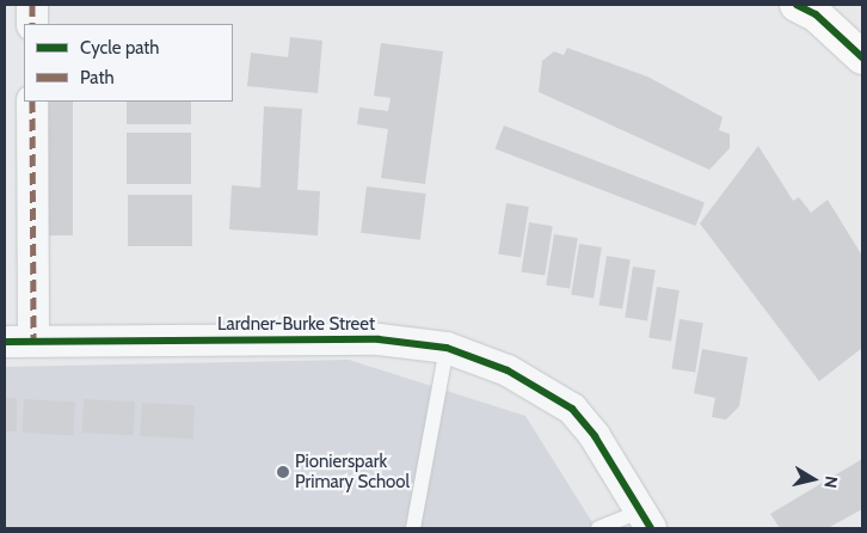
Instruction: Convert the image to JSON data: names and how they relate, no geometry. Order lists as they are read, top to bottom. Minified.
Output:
{"streets":{"street":["Lardner-Burke Street"]},"places":["Pionierspark Primary School"],"legend":["Cycle path","Path"],"north":"right"}
